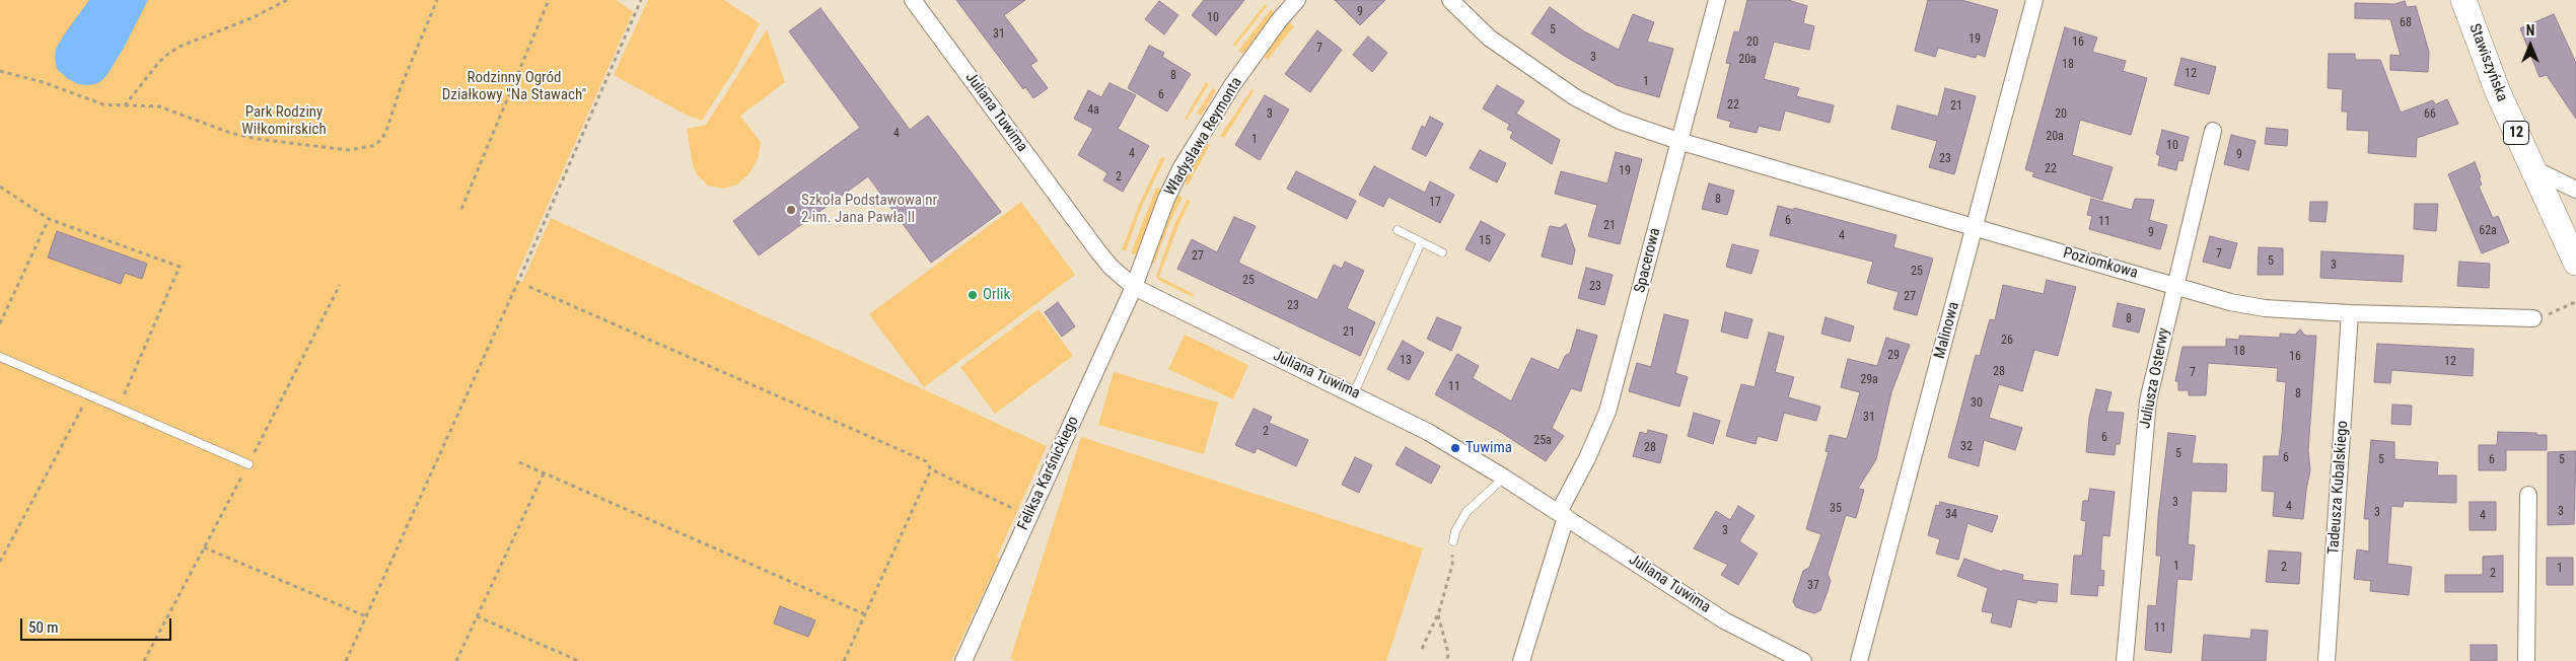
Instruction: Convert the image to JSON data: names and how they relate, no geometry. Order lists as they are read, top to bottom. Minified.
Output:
{"streets":{"main road":["Stawiszyńska","12"],"street":["Juliana Tuwima","Władysława Reymonta","Spacerowa","Poziomkowa","Malinowa","Juliusza Osterwy","Feliksa Karśnickiego","Tadeusza Kubalskiego"]},"crossings":[["Juliana Tuwima","Władysława Reymonta"],["Juliana Tuwima","Spacerowa"],["Juliana Tuwima","Feliksa Karśnickiego"],["Władysława Reymonta","Feliksa Karśnickiego"],["Spacerowa","Poziomkowa"],["Poziomkowa","Malinowa"],["Poziomkowa","Juliusza Osterwy"],["Poziomkowa","Tadeusza Kubalskiego"]],"parks":["Rodzinny Ogród Działkowy \"Na Stawach\"","Park Rodziny Wiłkomirskich"],"places":["Szkoła Podstawowa nr 2 im. Jana Pawła II","Orlik","Tuwima"],"house_numbers":["9","10","68","5","31","19","20","16","7","3","20a","18","12","8","1","6","22","21","4a","3","20","66","4","20a","1","10","4","9","23","22","19","2","8","17","6","11","21","62a","9","4","15","7","27","5","3","25","25","23","27","23","8","21","26","18","29","16","13","12","28","7","29a","11","8","30","31","2","6","25a","32","28","5","6","5","6","5","3","4","35","3","3","34","4","3","1","2","1","2","37","11"],"scale_bar":"50 m","north":"top"}
